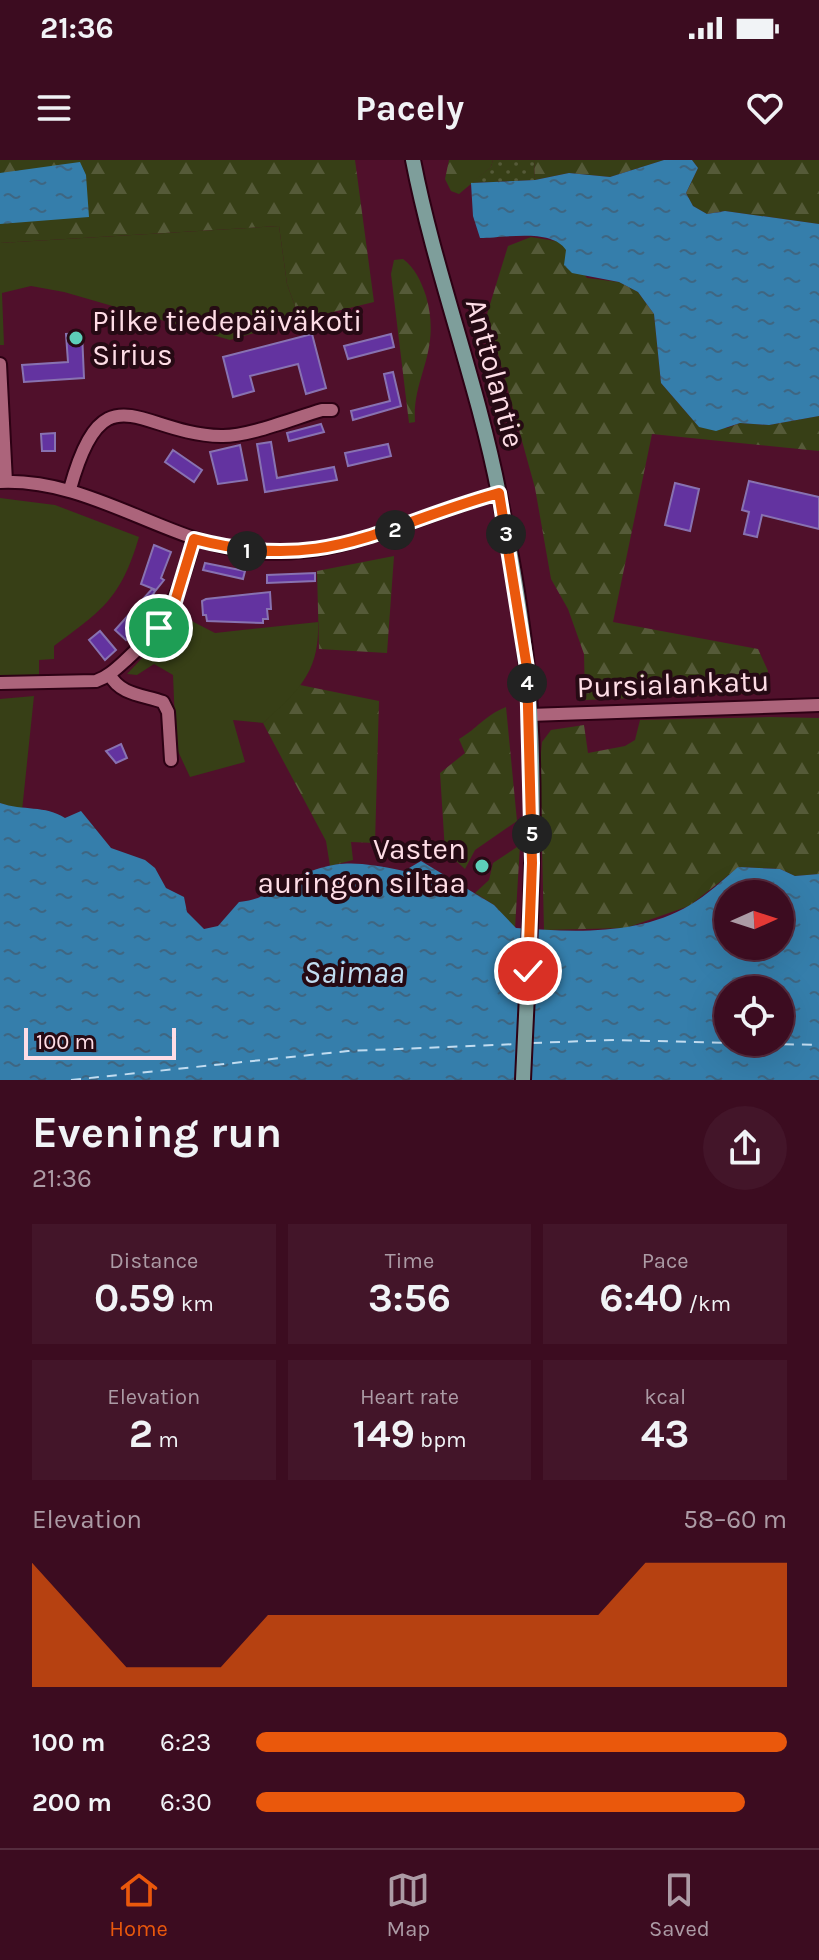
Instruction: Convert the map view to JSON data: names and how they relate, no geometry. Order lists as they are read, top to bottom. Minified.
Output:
{"streets":{"main road":["Anttolantie"],"street":["Pursialankatu"]},"crossings":[["Anttolantie","Pursialankatu"]],"water":["Saimaa"],"places":["Pilke tiedepäiväkoti Sirius","Vasten auringon siltaa"],"scale_bar":"100 m","north":"right","page":{"status":"21:36","header":"Pacely","pins":["2","3","1","4","5"],"scale":"100 m","heading":["Evening run","21:36"],"stats":[["Distance","0.59 km"],["Time","3:56"],["Pace","6:40 /km"],["Elevation","2 m"],["Heart rate","149 bpm"],["kcal","43"]],"chart":["Elevation","58–60 m"],"list":[{"name":"100 m","note":"6:23"},{"name":"200 m","note":"6:30"}],"tabs":["Home","Map","Saved"]}}
